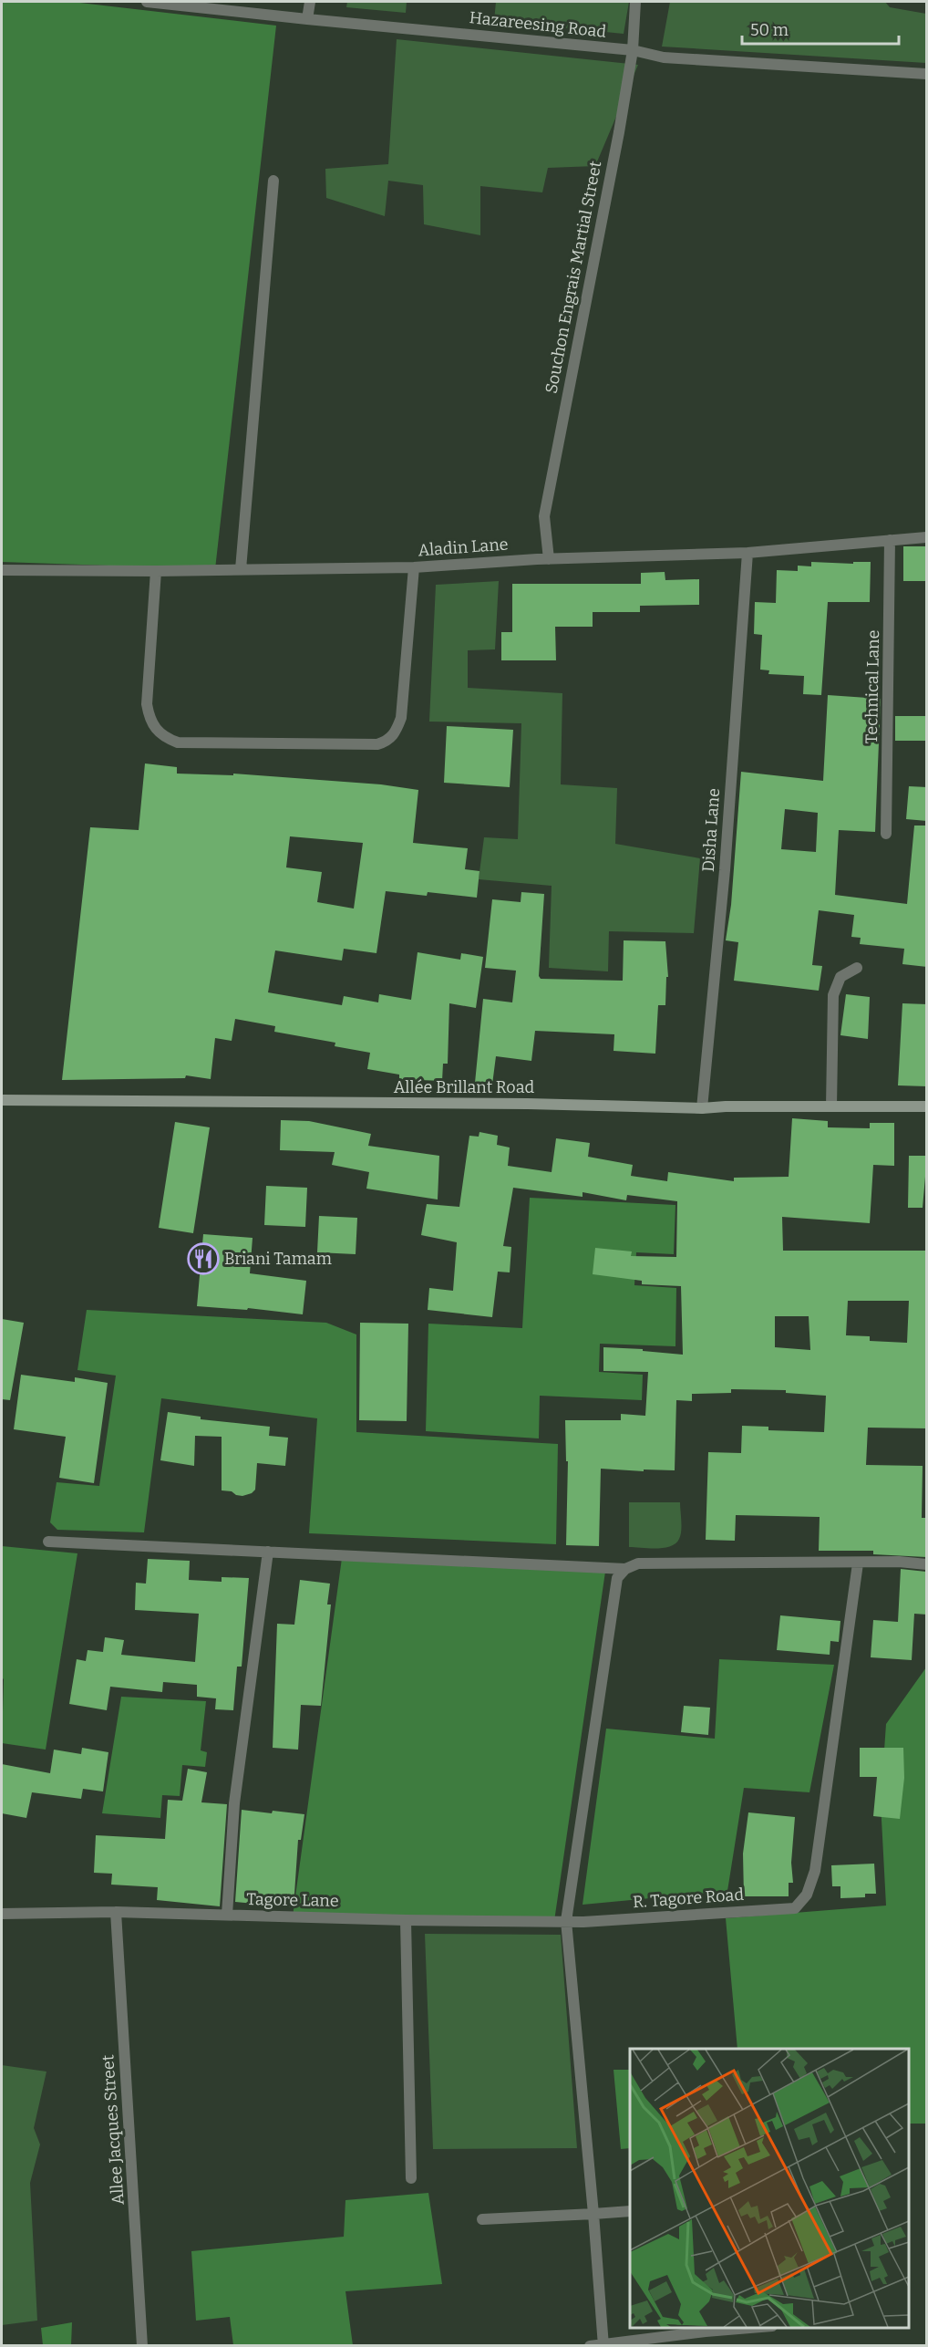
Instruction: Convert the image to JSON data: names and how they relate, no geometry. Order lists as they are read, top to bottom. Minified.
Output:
{"streets":{"main road":["Allée Brillant Road"],"street":["Hazareesing Road","Souchon Engrais Martial Street","Aladin Lane","Technical Lane","Disha Lane","R. Tagore Road","Tagore Lane","Allee Jacques Street"]},"crossings":[["Hazareesing Road","Souchon Engrais Martial Street"],["Souchon Engrais Martial Street","Aladin Lane"],["Aladin Lane","Technical Lane"],["Aladin Lane","Disha Lane"],["Disha Lane","Allée Brillant Road"],["R. Tagore Road","Tagore Lane"],["Tagore Lane","Allee Jacques Street"]],"places":{"restaurant":["Briani Tamam"]},"scale_bar":"50 m"}
